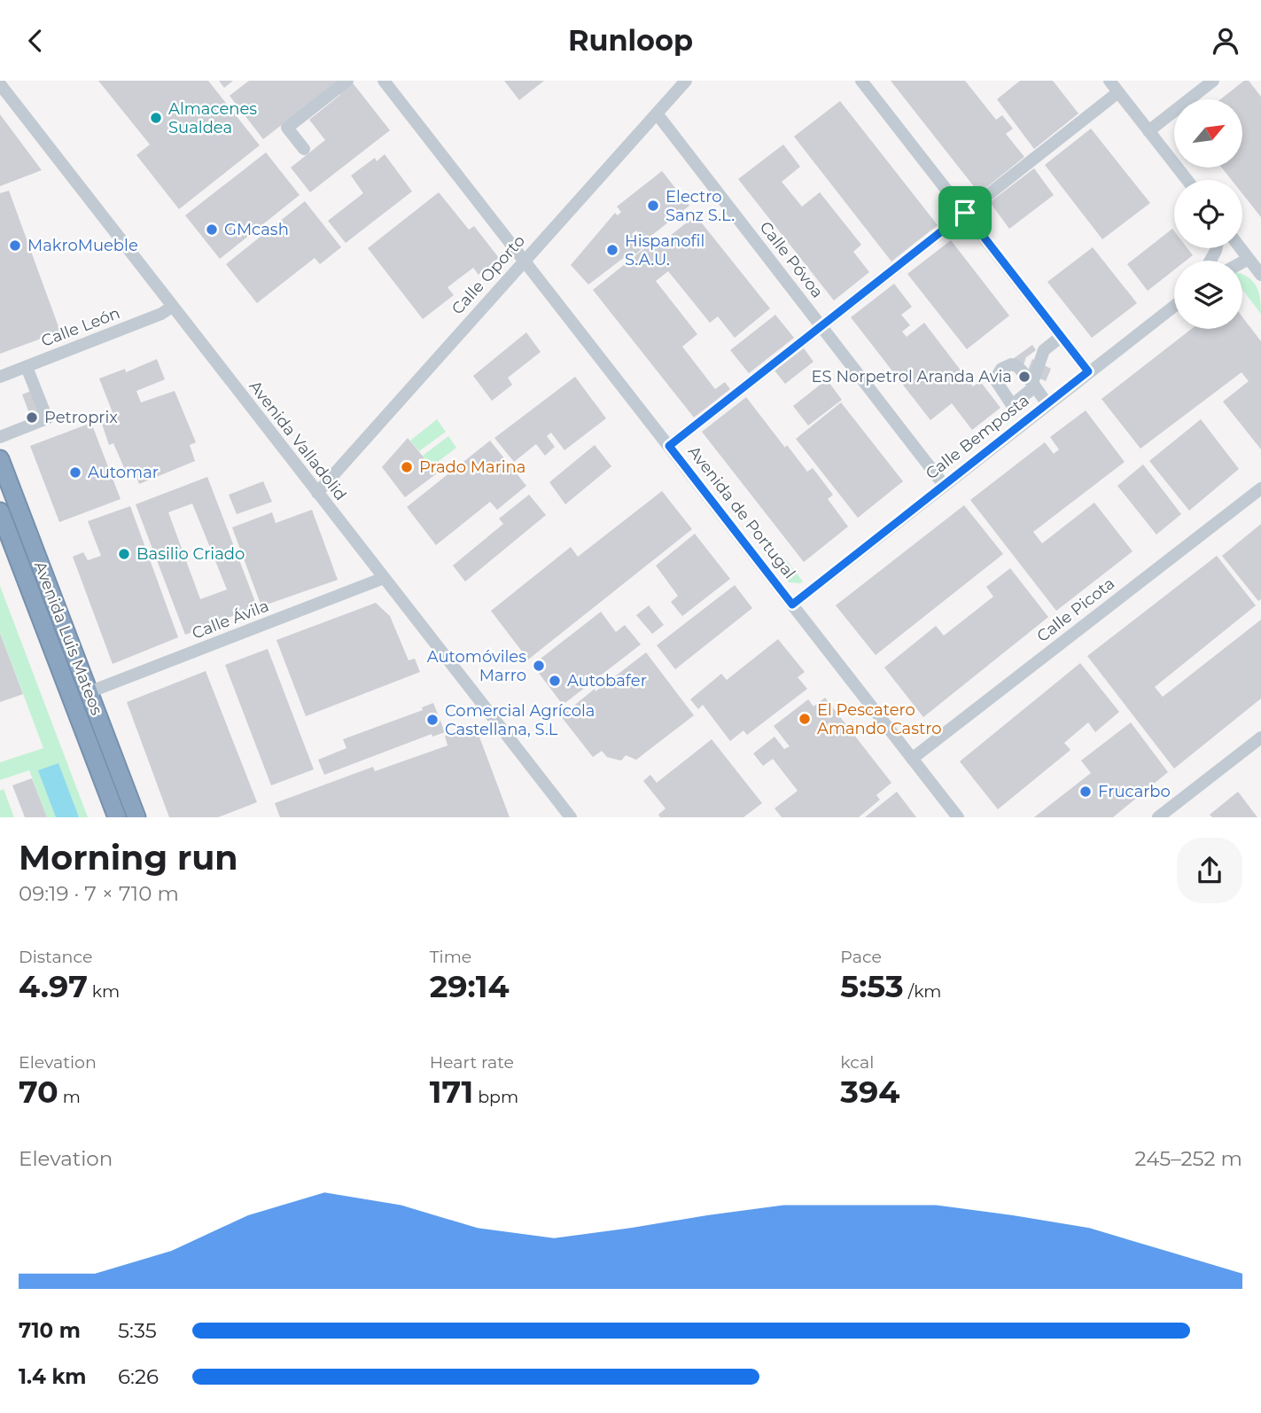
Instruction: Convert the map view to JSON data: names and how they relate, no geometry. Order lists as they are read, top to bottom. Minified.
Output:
{"streets":{"highway":["Avenida Luis Mateos"],"street":["Calle Póvoa","Calle Oporto","Calle León","Calle Bemposta","Avenida Valladolid","Avenida de Portugal","Calle Picota","Calle Ávila"]},"crossings":[["Calle Póvoa","Calle Oporto"],["Calle Póvoa","Calle Bemposta"],["Calle Oporto","Avenida Valladolid"],["Calle Oporto","Avenida de Portugal"],["Calle León","Avenida Valladolid"],["Calle Bemposta","Avenida de Portugal"],["Avenida Valladolid","Calle Ávila"],["Avenida de Portugal","Calle Picota"],["Calle Ávila","Avenida Luis Mateos"]],"places":["Almacenes Sualdea","Electro Sanz S.L.","GMcash","MakroMueble","Hispanofil S.A.U.","ES Norpetrol Aranda Avia","Petroprix","Prado Marina","Automar","Basilio Criado","Automóviles Marro","Autobafer","El Pescatero Amando Castro","Comercial Agrícola Castellana, S.L","Frucarbo"],"north":"top right","page":{"header":"Runloop","heading":["Morning run","09:19 · 7 × 710 m"],"stats":[["Distance","4.97 km"],["Time","29:14"],["Pace","5:53 /km"],["Elevation","70 m"],["Heart rate","171 bpm"],["kcal","394"]],"chart":["Elevation","245–252 m"],"list":[{"name":"710 m","note":"5:35"},{"name":"1.4 km","note":"6:26"}]}}
